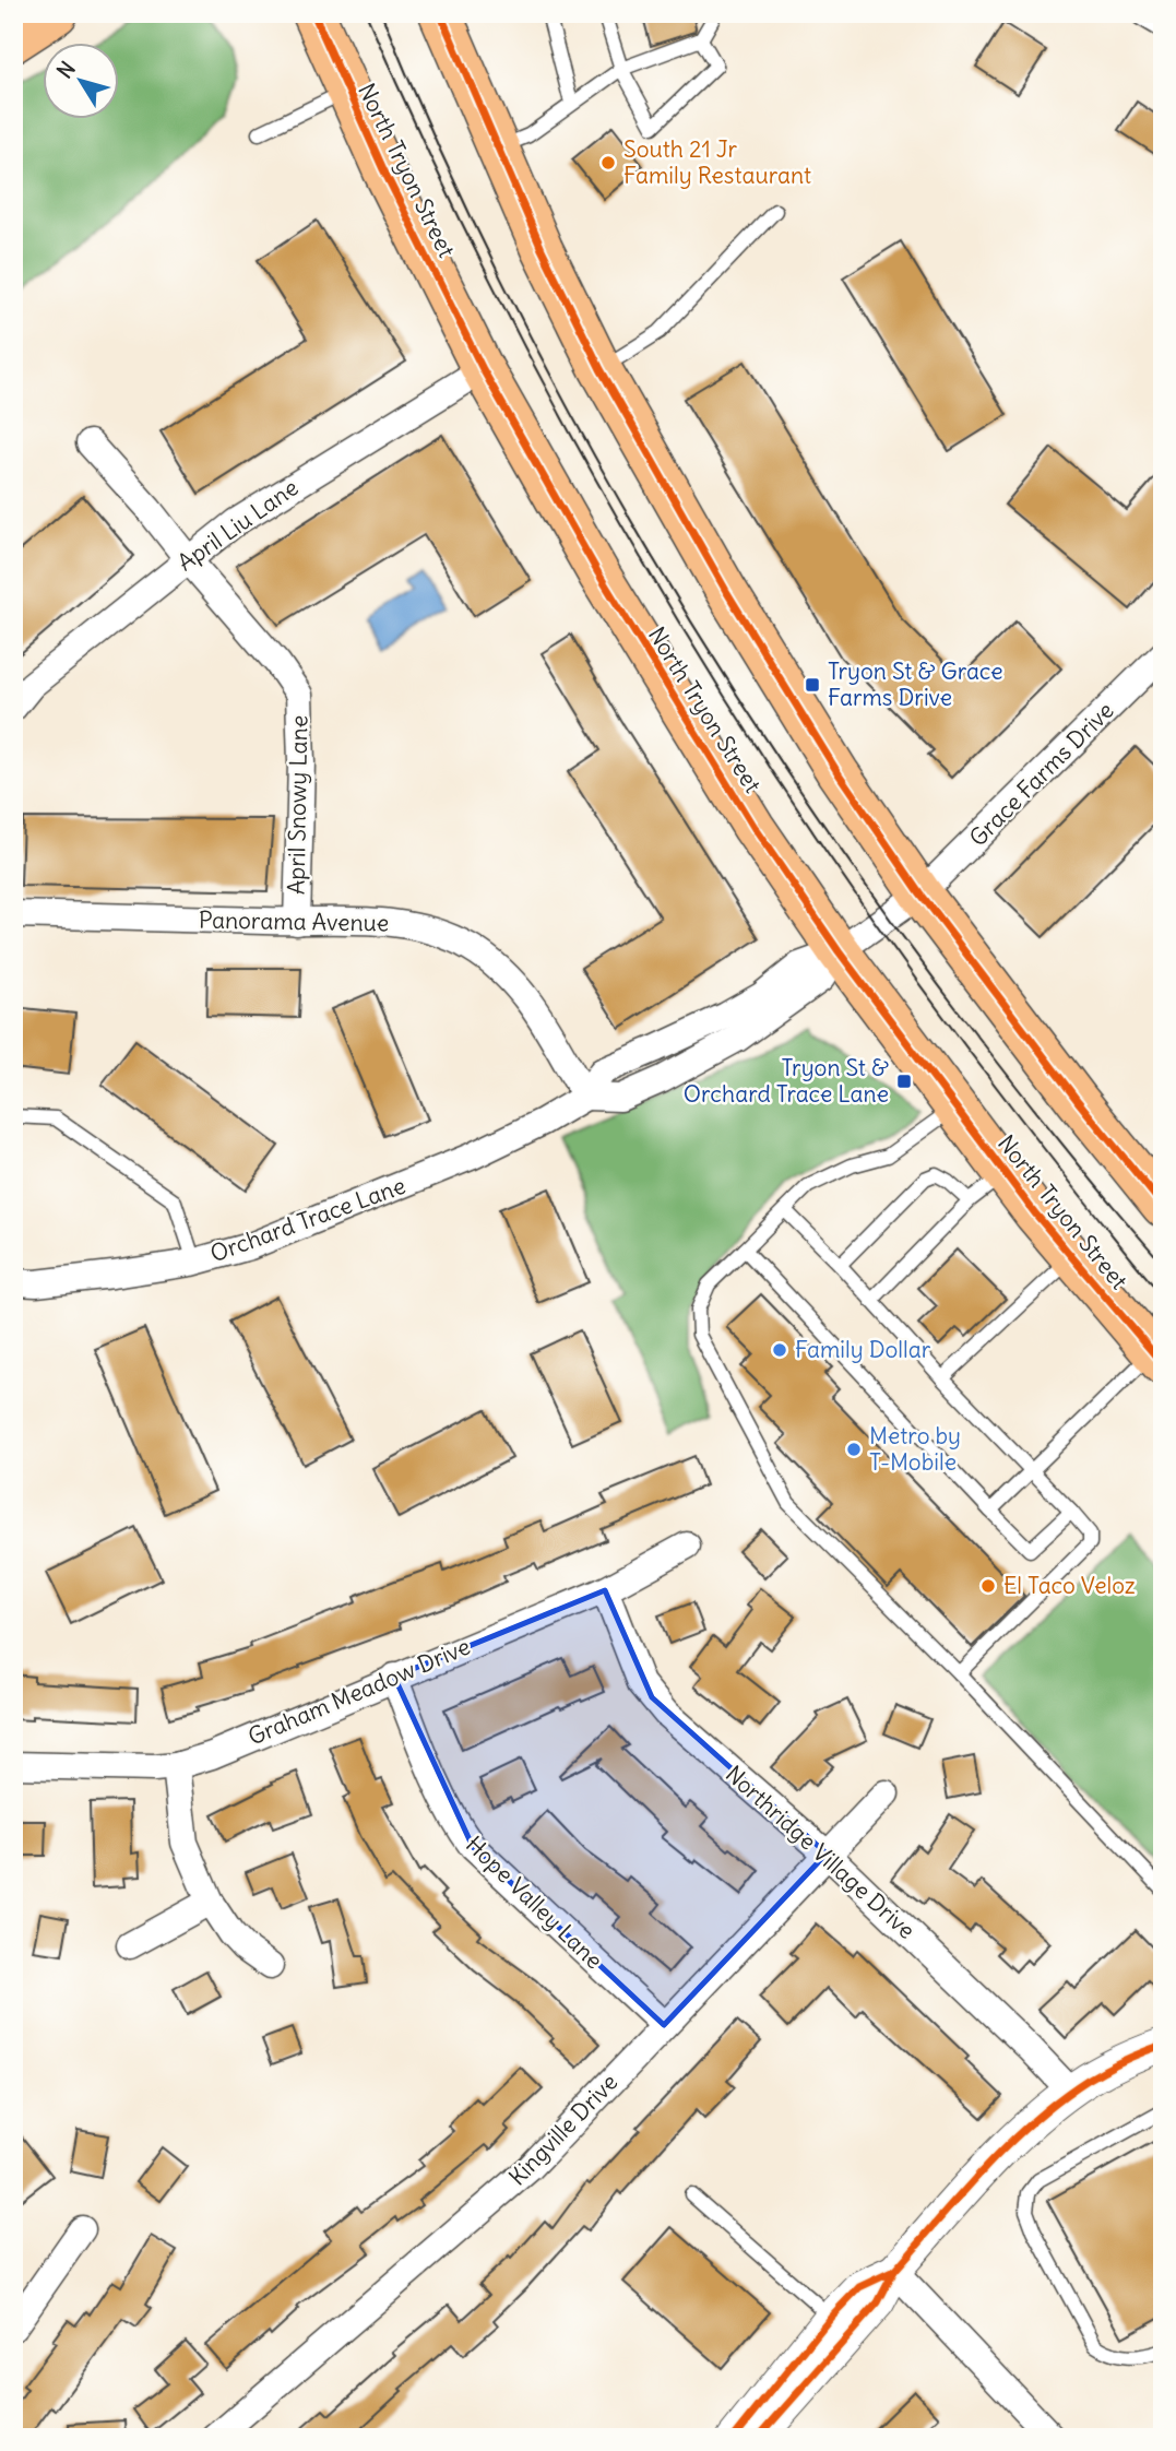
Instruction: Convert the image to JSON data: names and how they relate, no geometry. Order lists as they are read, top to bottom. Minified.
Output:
{"streets":{"main road":["North Tryon Street"],"street":["April Liu Lane","Grace Farms Drive","April Snowy Lane","Panorama Avenue","Orchard Trace Lane","Graham Meadow Drive","Northridge Village Drive","Hope Valley Lane","Kingville Drive"]},"crossings":[["North Tryon Street","April Liu Lane"],["North Tryon Street","Orchard Trace Lane"],["April Liu Lane","April Snowy Lane"],["Grace Farms Drive","Orchard Trace Lane"],["April Snowy Lane","Panorama Avenue"],["Panorama Avenue","Orchard Trace Lane"],["Graham Meadow Drive","Northridge Village Drive"],["Graham Meadow Drive","Hope Valley Lane"],["Northridge Village Drive","Kingville Drive"],["Hope Valley Lane","Kingville Drive"]],"places":{"other":["South 21 Jr Family Restaurant","Family Dollar","Metro by T-Mobile","El Taco Veloz"],"transit":["Tryon St & Grace Farms Drive","Tryon St & Orchard Trace Lane"]},"north":"top left"}
